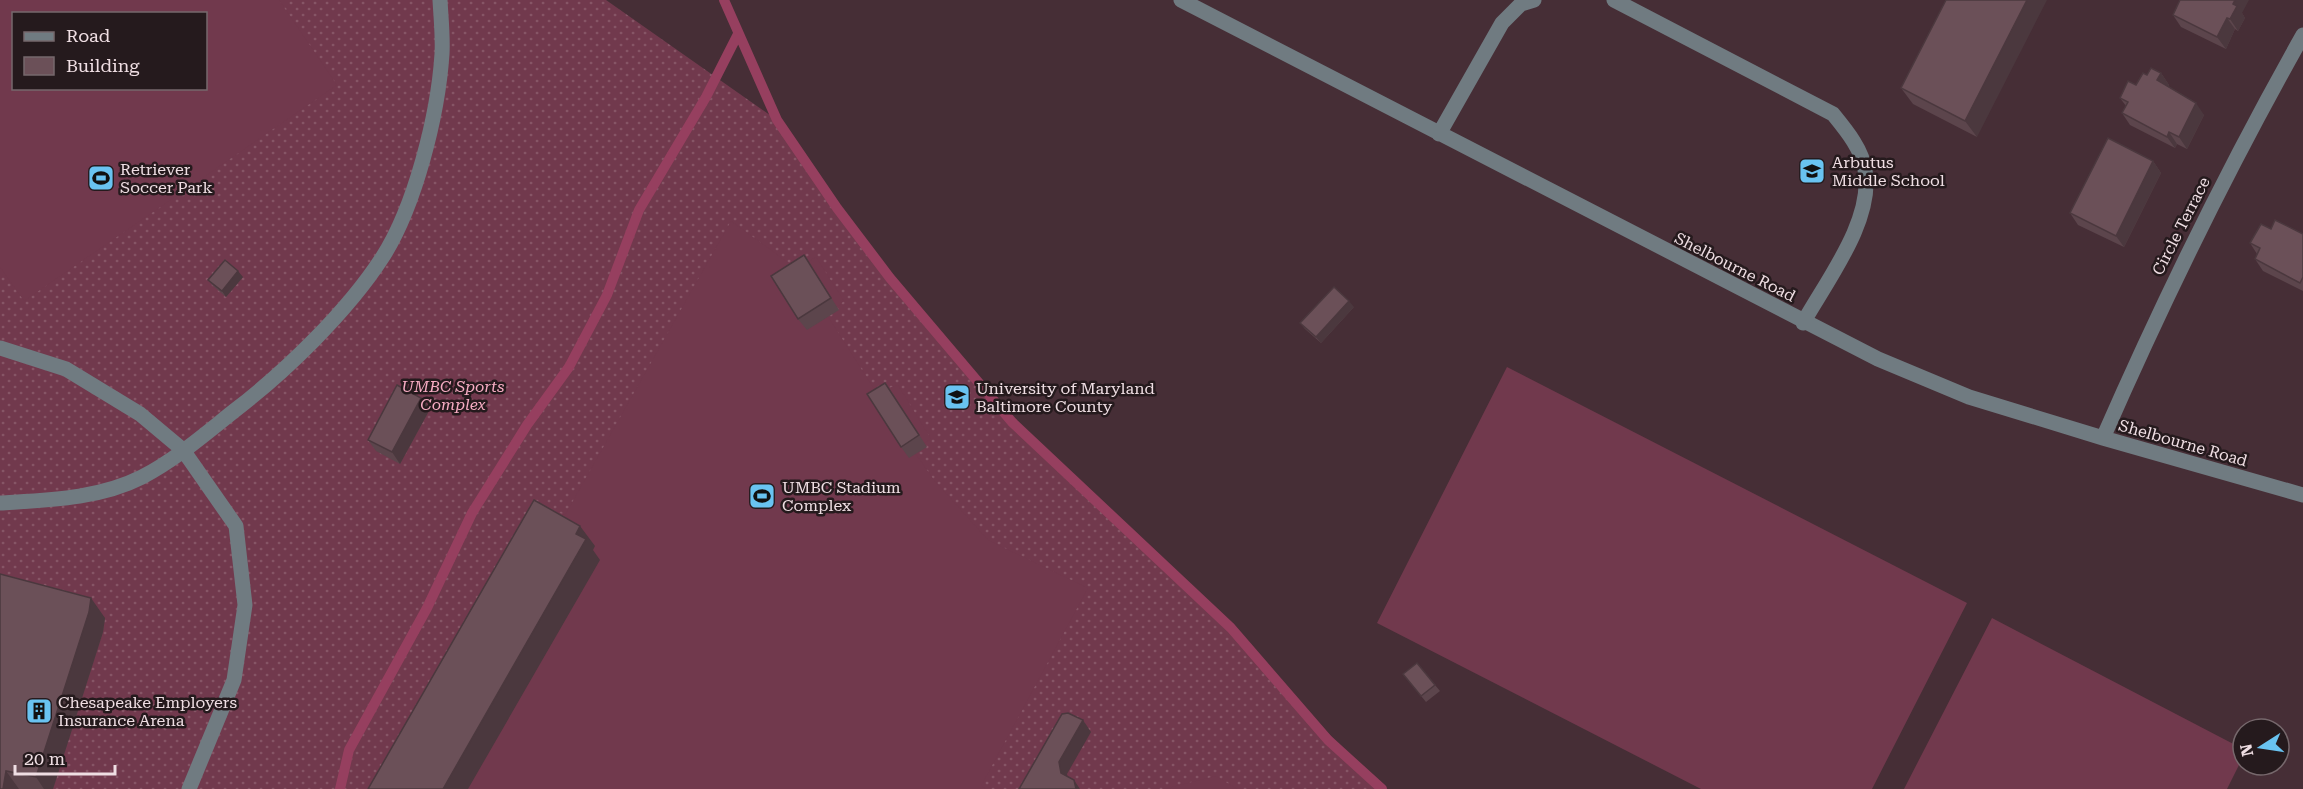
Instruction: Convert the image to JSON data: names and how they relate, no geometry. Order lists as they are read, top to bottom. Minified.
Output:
{"streets":{"street":["Circle Terrace","Shelbourne Road"]},"crossings":[["Circle Terrace","Shelbourne Road"]],"parks":["UMBC Sports Complex"],"places":{"school or university":["Arbutus Middle School","University of Maryland Baltimore County"],"sports":["Retriever Soccer Park","UMBC Stadium Complex"],"building":["Chesapeake Employers Insurance Arena"]},"legend":["Road","Building"],"scale_bar":"20 m","north":"left"}
